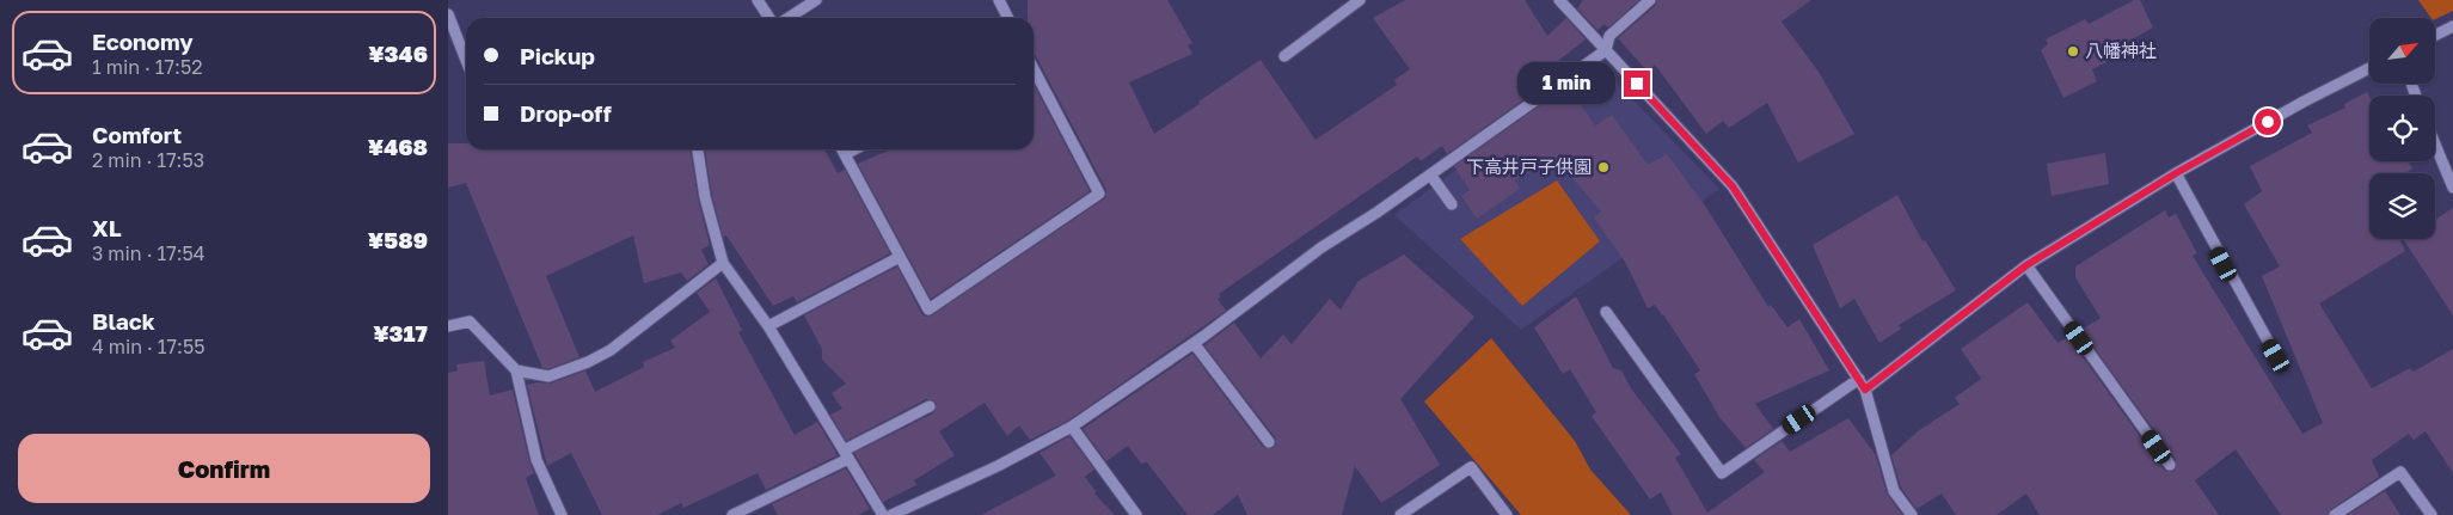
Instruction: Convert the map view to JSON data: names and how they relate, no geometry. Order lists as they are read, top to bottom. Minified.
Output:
{"places":["八幡神社","下高井戸子供園"],"north":"top right","page":{"list":[{"name":"Economy","note":"1 min · 17:52","value":"¥346"},{"name":"Comfort","note":"2 min · 17:53","value":"¥468"},{"name":"XL","note":"3 min · 17:54","value":"¥589"},{"name":"Black","note":"4 min · 17:55","value":"¥317"}],"banner":["Pickup","Drop-off"],"bubble":"1 min","buttons":"Confirm"}}
